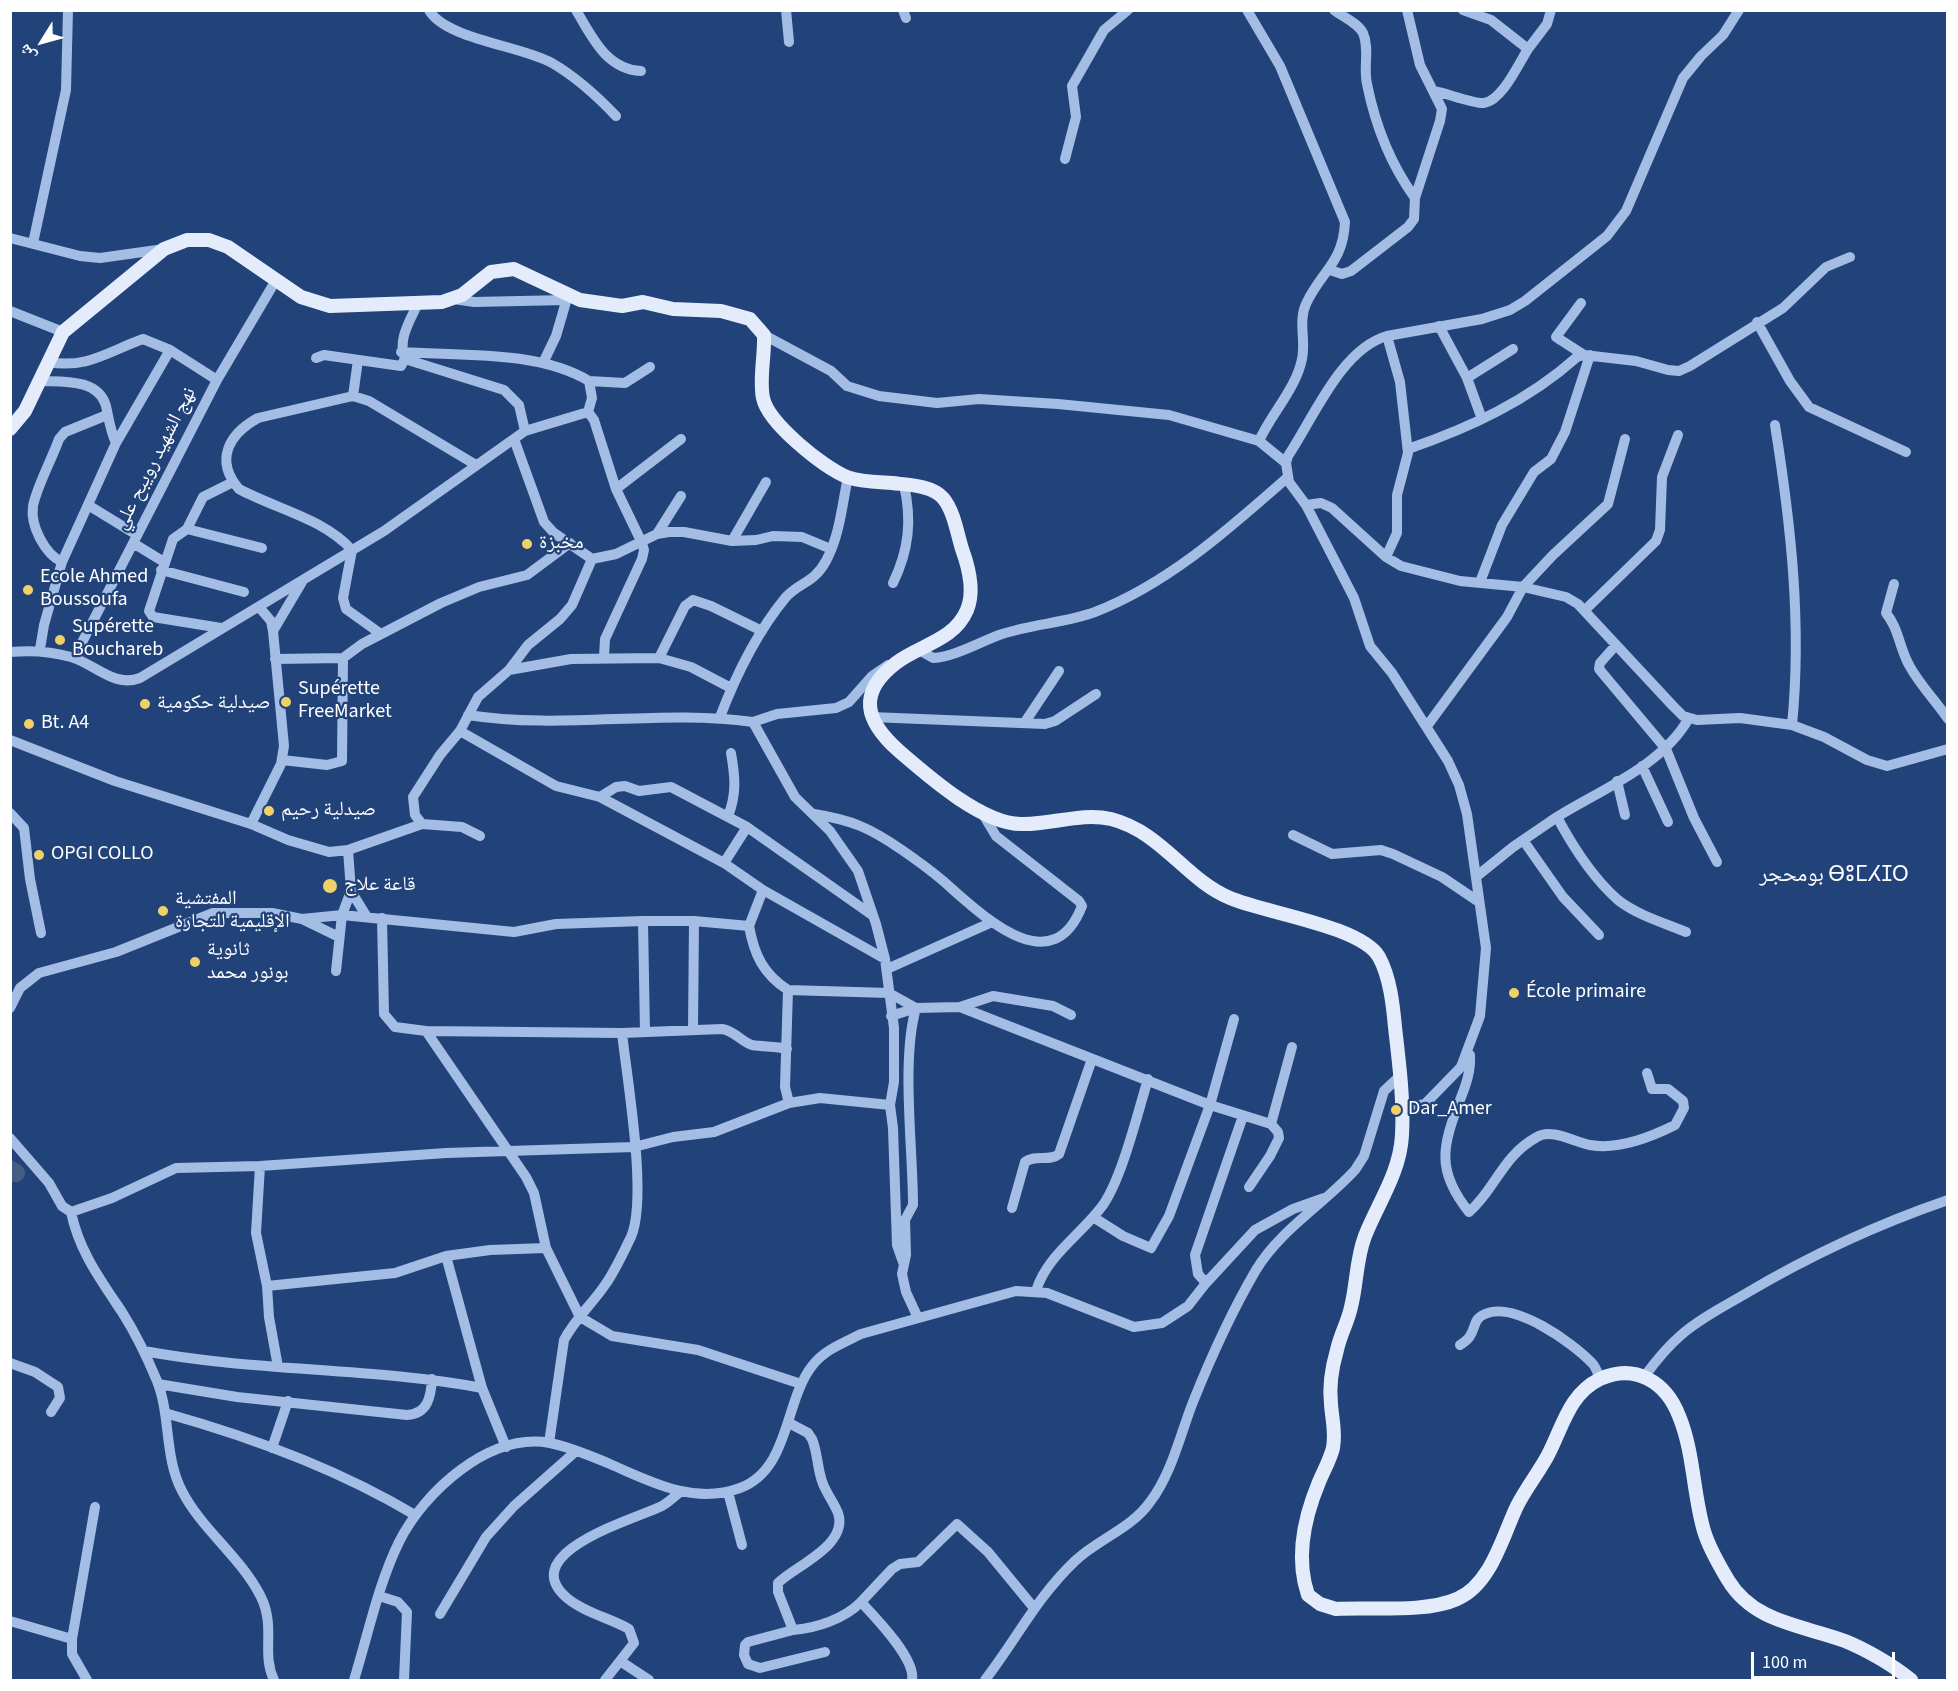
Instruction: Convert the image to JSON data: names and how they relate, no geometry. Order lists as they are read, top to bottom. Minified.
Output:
{"streets":{"street":["نهج الشهيد رويبح علي"]},"districts":["بومحجر ⴱⵓⵎⵃⵊⵔ"],"places":["مخبزة","Ecole Ahmed Boussoufa","Supérette Bouchareb","Supérette FreeMarket","صيدلية حكومية","Bt. A4","صيدلية رحيم","OPGI COLLO","قاعة علاج","المفتشية الإقليمية للتجارة","ثانوية بونور محمد","École primaire","Dar_Amer"],"scale_bar":"100 m","north":"bottom left"}
